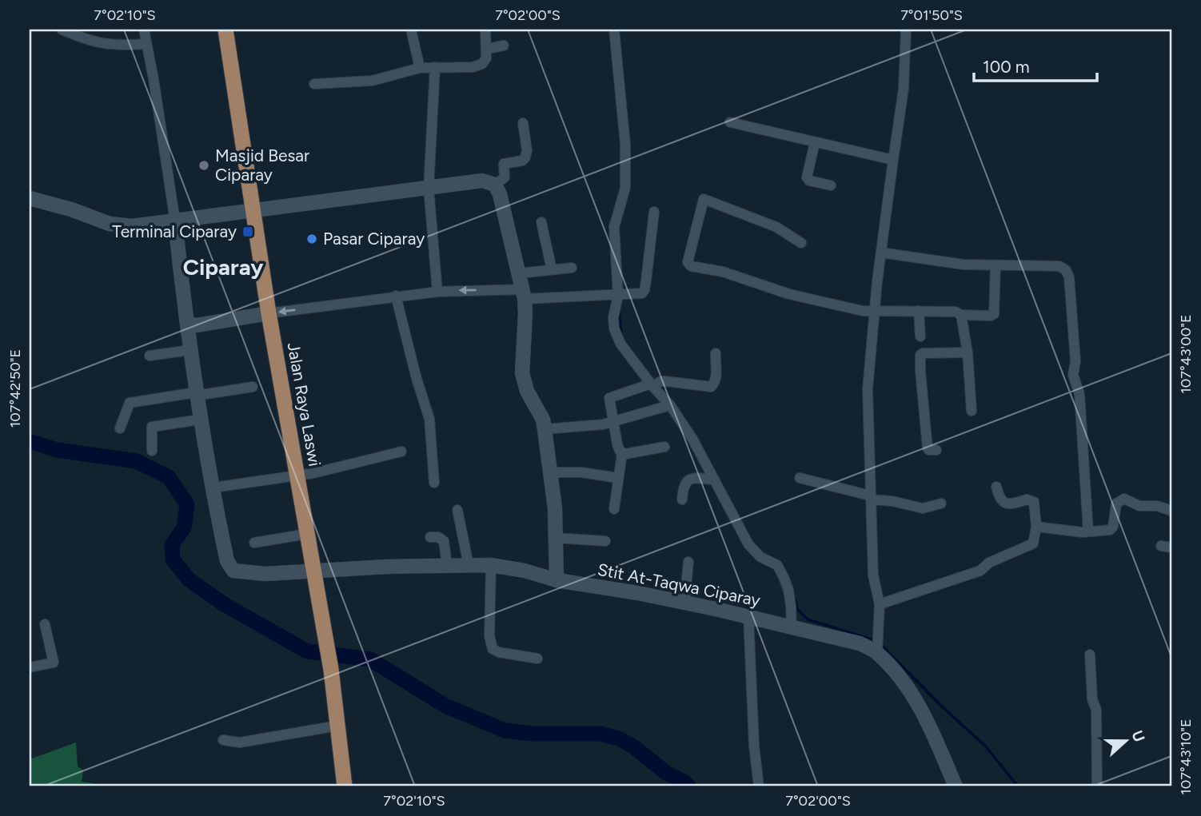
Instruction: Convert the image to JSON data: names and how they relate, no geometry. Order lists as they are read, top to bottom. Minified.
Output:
{"streets":{"main road":["Jalan Raya Laswi","Stit At-Taqwa Ciparay"]},"crossings":[["Jalan Raya Laswi","Stit At-Taqwa Ciparay"]],"districts":["Ciparay"],"places":{"other":["Masjid Besar Ciparay","Pasar Ciparay"],"transit":["Terminal Ciparay"]},"scale_bar":"100 m","north":"right","coordinates":["7°02'10\"S","7°02'00\"S","7°01'50\"S","107°43'00\"E","107°42'50\"E","107°43'10\"E"]}
